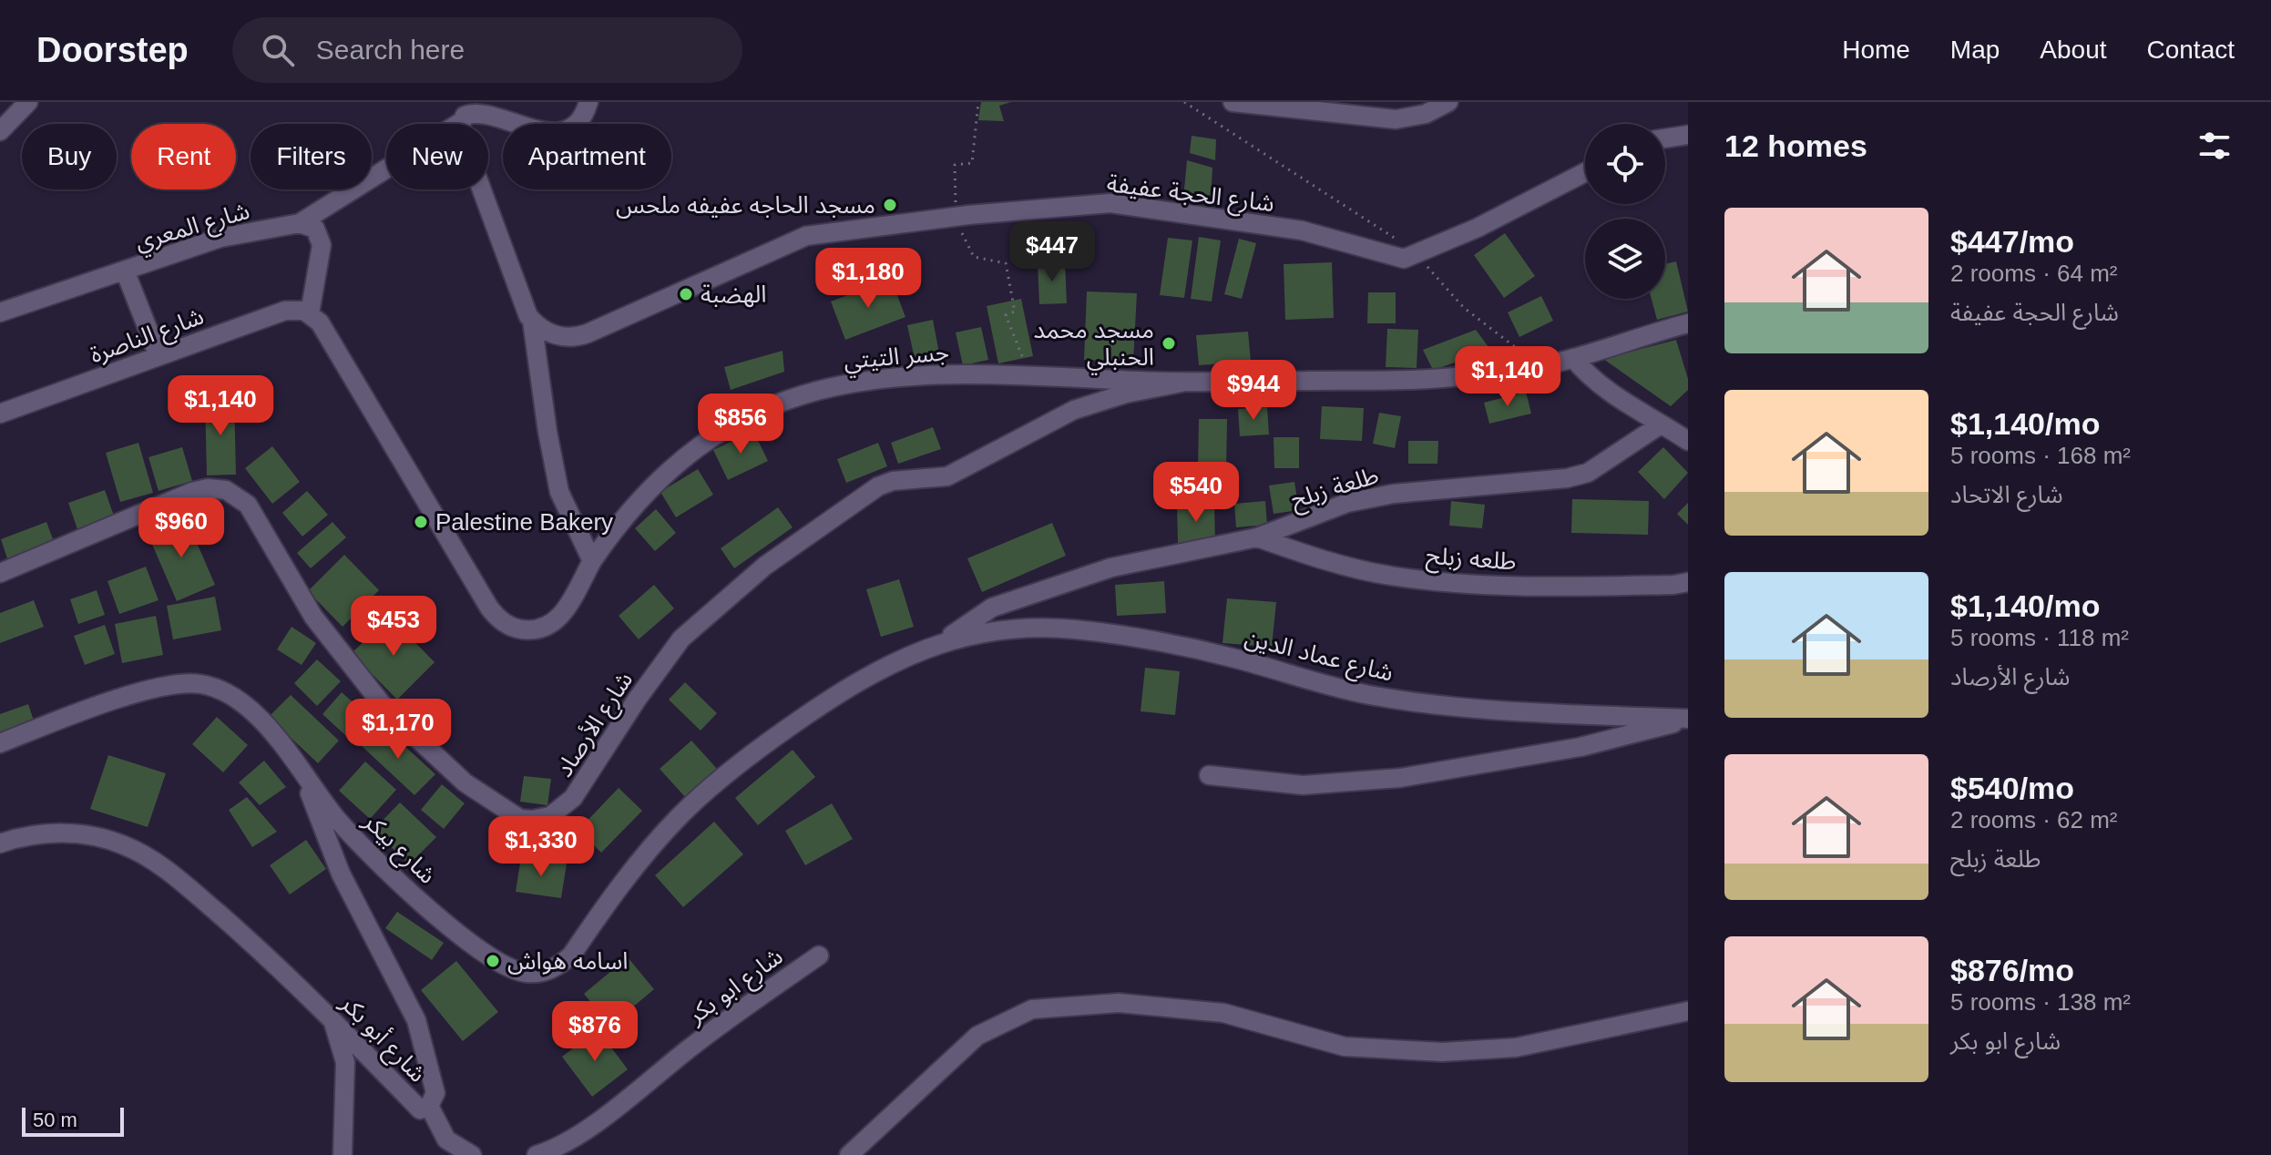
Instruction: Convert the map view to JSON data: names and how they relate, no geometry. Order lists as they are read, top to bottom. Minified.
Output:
{"streets":{"street":["شارع الحجة عفيفة","شارع المعري","شارع الناصرة","جسر التيتي","طلعة زبلح","طلعه زبلح","شارع عماد الدين","شارع الأرصاد","شارع بيكر","شارع ابو بكر","شارع أبو بكر"]},"crossings":[["شارع الناصرة","جسر التيتي"],["جسر التيتي","شارع الأرصاد"],["طلعة زبلح","طلعه زبلح"],["طلعة زبلح","شارع عماد الدين"],["طلعة زبلح","شارع بيكر"],["شارع عماد الدين","شارع بيكر"],["شارع بيكر","شارع أبو بكر"]],"places":["مسجد الحاجه عفيفه ملحس","الهضبة","مسجد محمد الحنبلي","Palestine Bakery","اسامه هواش"],"scale_bar":"50 m","page":{"header":"Doorstep","search":"Search here","nav":["Home","Map","About","Contact"],"heading":"12 homes","chip":["Buy","Rent","Filters","New","Apartment"],"list":[{"name":"$447/mo","note":"2 rooms · 64 m² · شارع الحجة عفيفة"},{"name":"$1,140/mo","note":"5 rooms · 168 m² · شارع الاتحاد"},{"name":"$1,140/mo","note":"5 rooms · 118 m² · شارع الأرصاد"},{"name":"$540/mo","note":"2 rooms · 62 m² · طلعة زبلح"},{"name":"$876/mo","note":"5 rooms · 138 m² · شارع ابو بكر"}],"price":["$447","$1,180","$1,140","$944","$1,140","$856","$540","$960","$453","$1,170","$1,330","$876"],"scale":"50 m"}}
